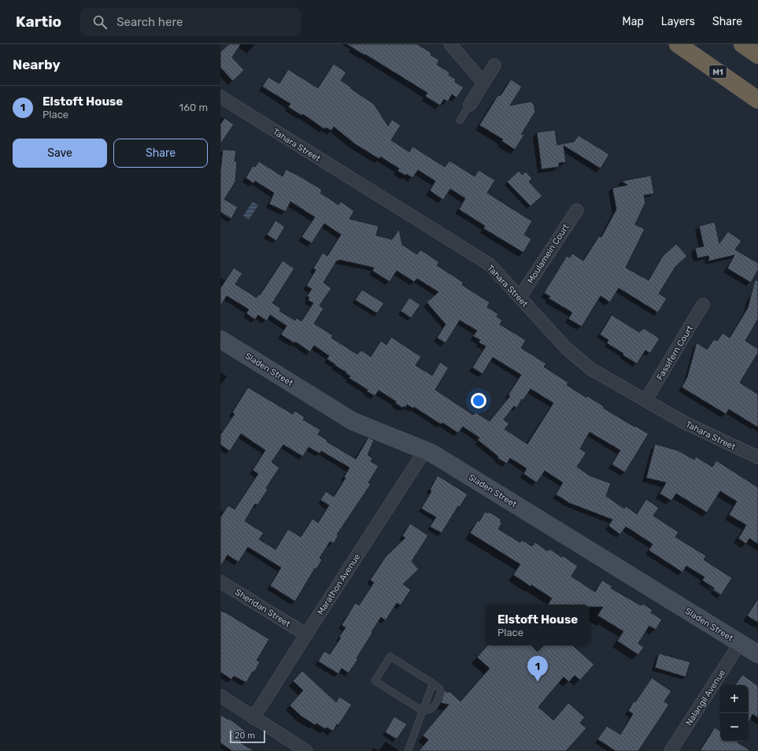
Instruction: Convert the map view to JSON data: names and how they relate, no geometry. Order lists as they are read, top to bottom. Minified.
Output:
{"streets":{"highway":["M1"],"street":["Tahara Street","Moulamein Court","Fassifern Court","Sladen Street","Marathon Avenue","Sheridan Street","Nalangil Avenue"]},"crossings":[["Tahara Street","Moulamein Court"],["Tahara Street","Fassifern Court"],["Sladen Street","Marathon Avenue"],["Sladen Street","Nalangil Avenue"],["Marathon Avenue","Sheridan Street"]],"scale_bar":"20 m","page":{"header":"Kartio","search":"Search here","nav":["Map","Layers","Share"],"heading":"Nearby","list":[{"mark":"1","name":"Elstoft House","note":"Place","value":"160 m"}],"buttons":["Save","Share"],"popup":["Elstoft House","Place"],"pins":"1","map_buttons":["+","−"],"scale":"20 m"}}
